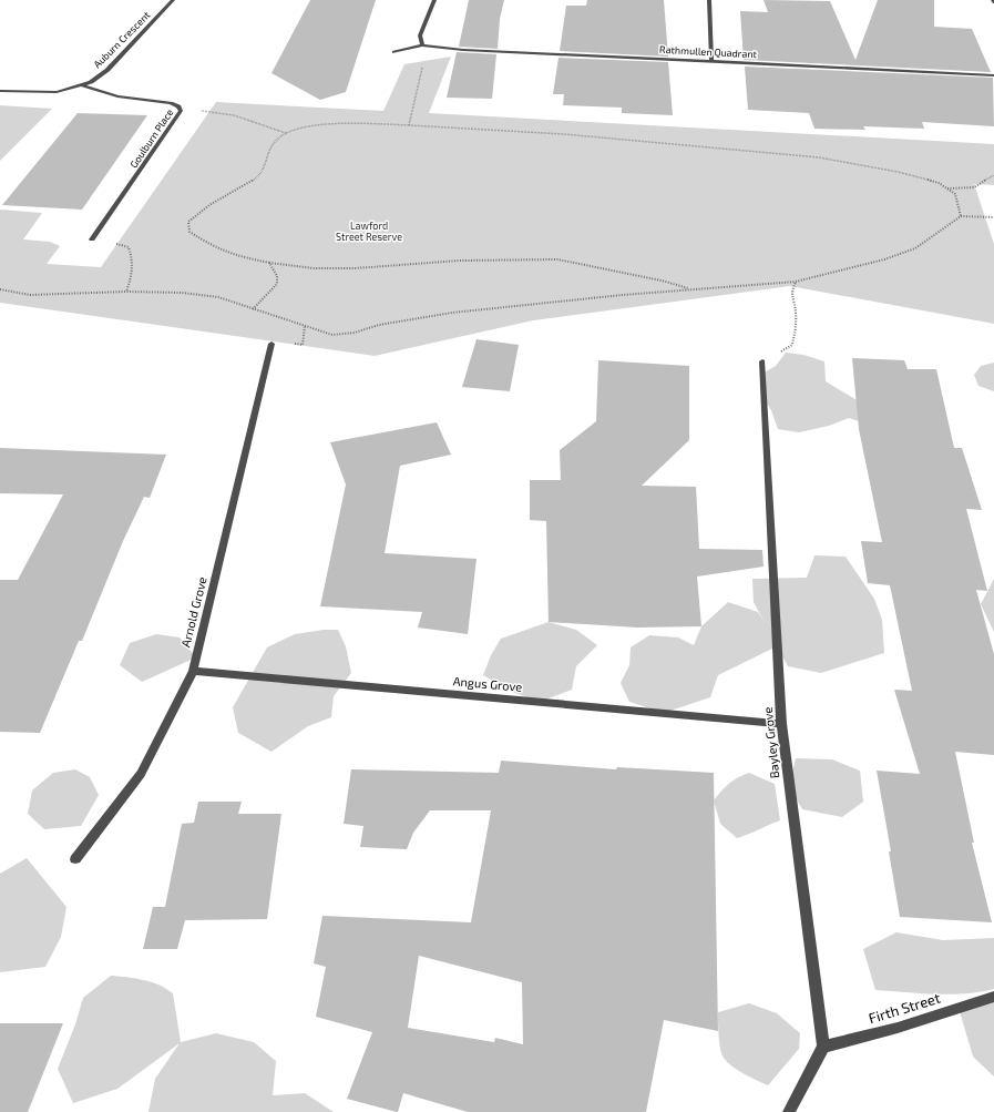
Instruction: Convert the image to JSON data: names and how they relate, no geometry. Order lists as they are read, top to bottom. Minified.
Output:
{"streets":{"street":["Auburn Crescent","Rathmullen Quadrant","Goulburn Place","Arnold Grove","Angus Grove","Bayley Grove","Firth Street"]},"crossings":[["Auburn Crescent","Goulburn Place"],["Arnold Grove","Angus Grove"],["Angus Grove","Bayley Grove"],["Bayley Grove","Firth Street"]],"parks":["Lawford Street Reserve"]}
